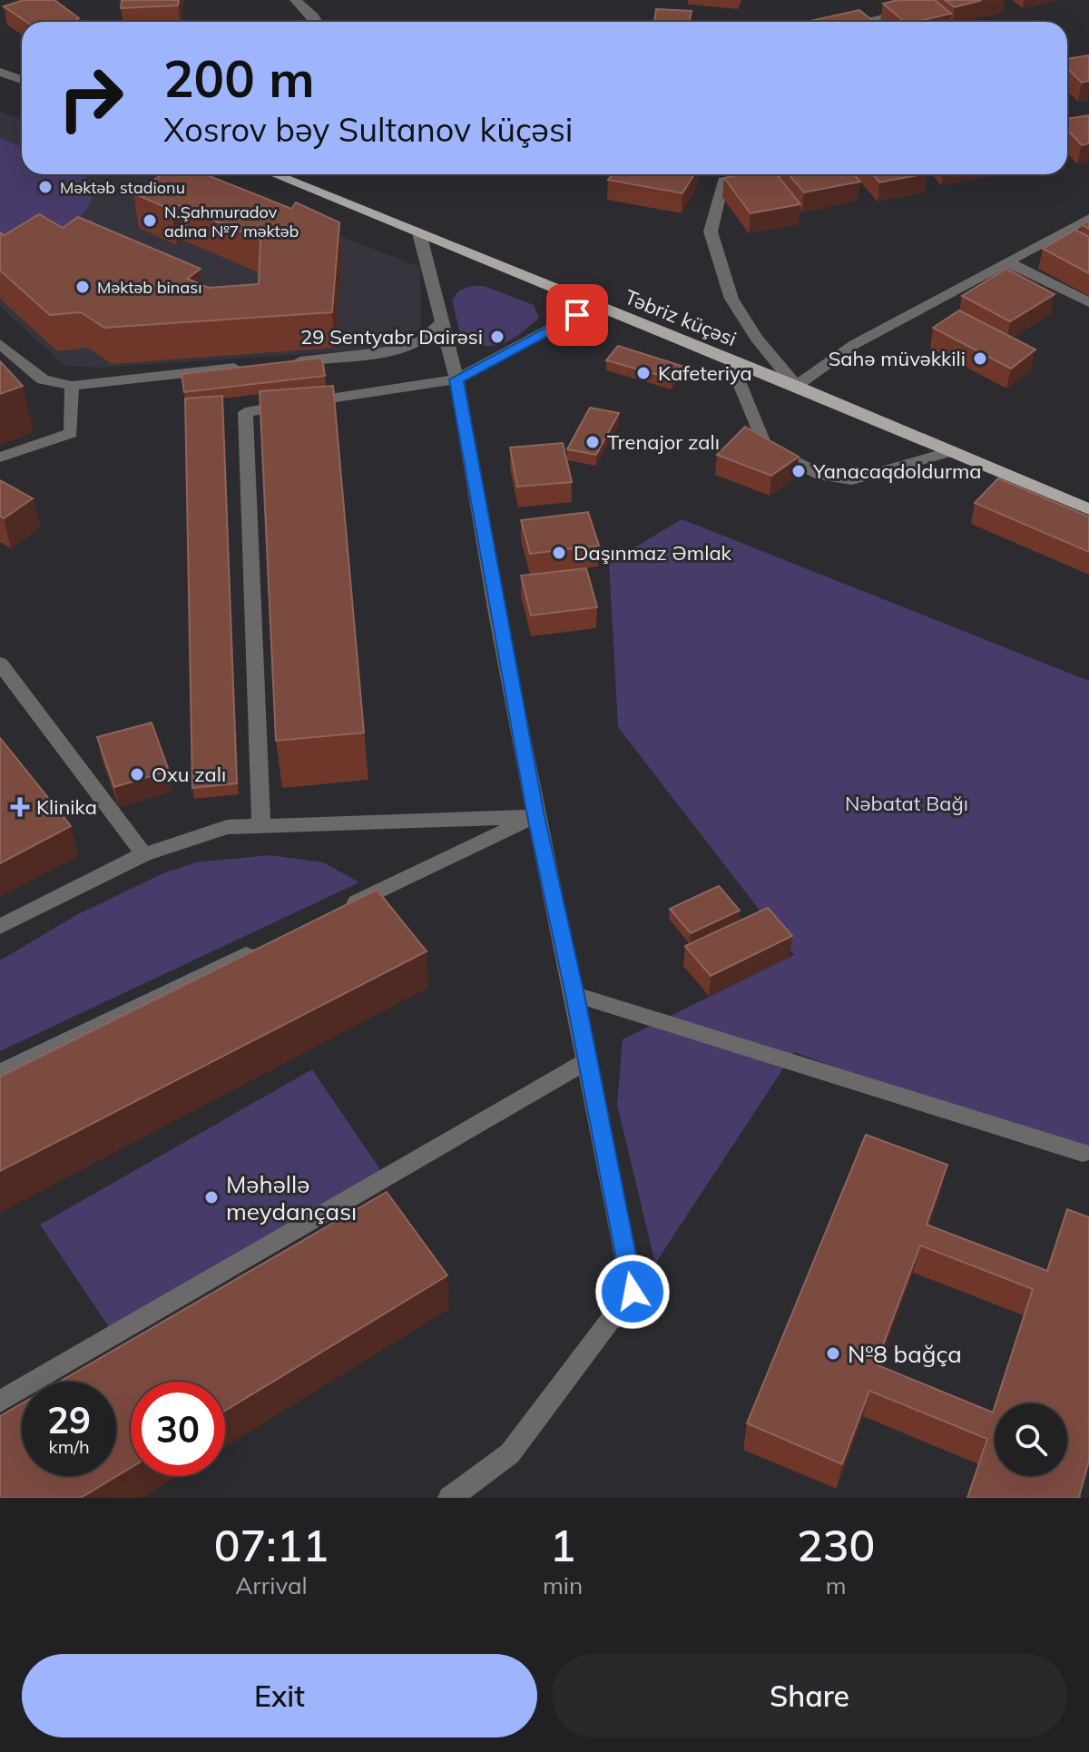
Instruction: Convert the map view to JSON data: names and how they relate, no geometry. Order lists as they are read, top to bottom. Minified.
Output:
{"streets":{"main road":["Təbriz küçəsi"]},"parks":["Nəbatat Bağı"],"places":{"other":["Məktəb stadionu","N.Şahmuradov adına №7 məktəb","Məktəb binası","29 Sentyabr Dairəsi","Sahə müvəkkili","Kafeteriya","Trenajor zalı","Yanacaqdoldurma","Daşınmaz Əmlak","Oxu zalı","Məhəllə meydançası","№8 bağça"],"health":["Klinika"]},"page":{"turn":["200 m","Xosrov bəy Sultanov küçəsi"],"speed":"29 km/h","limit":"30","eta":["07:11","Arrival","1","min","230","m"],"buttons":["Exit","Share"]}}
